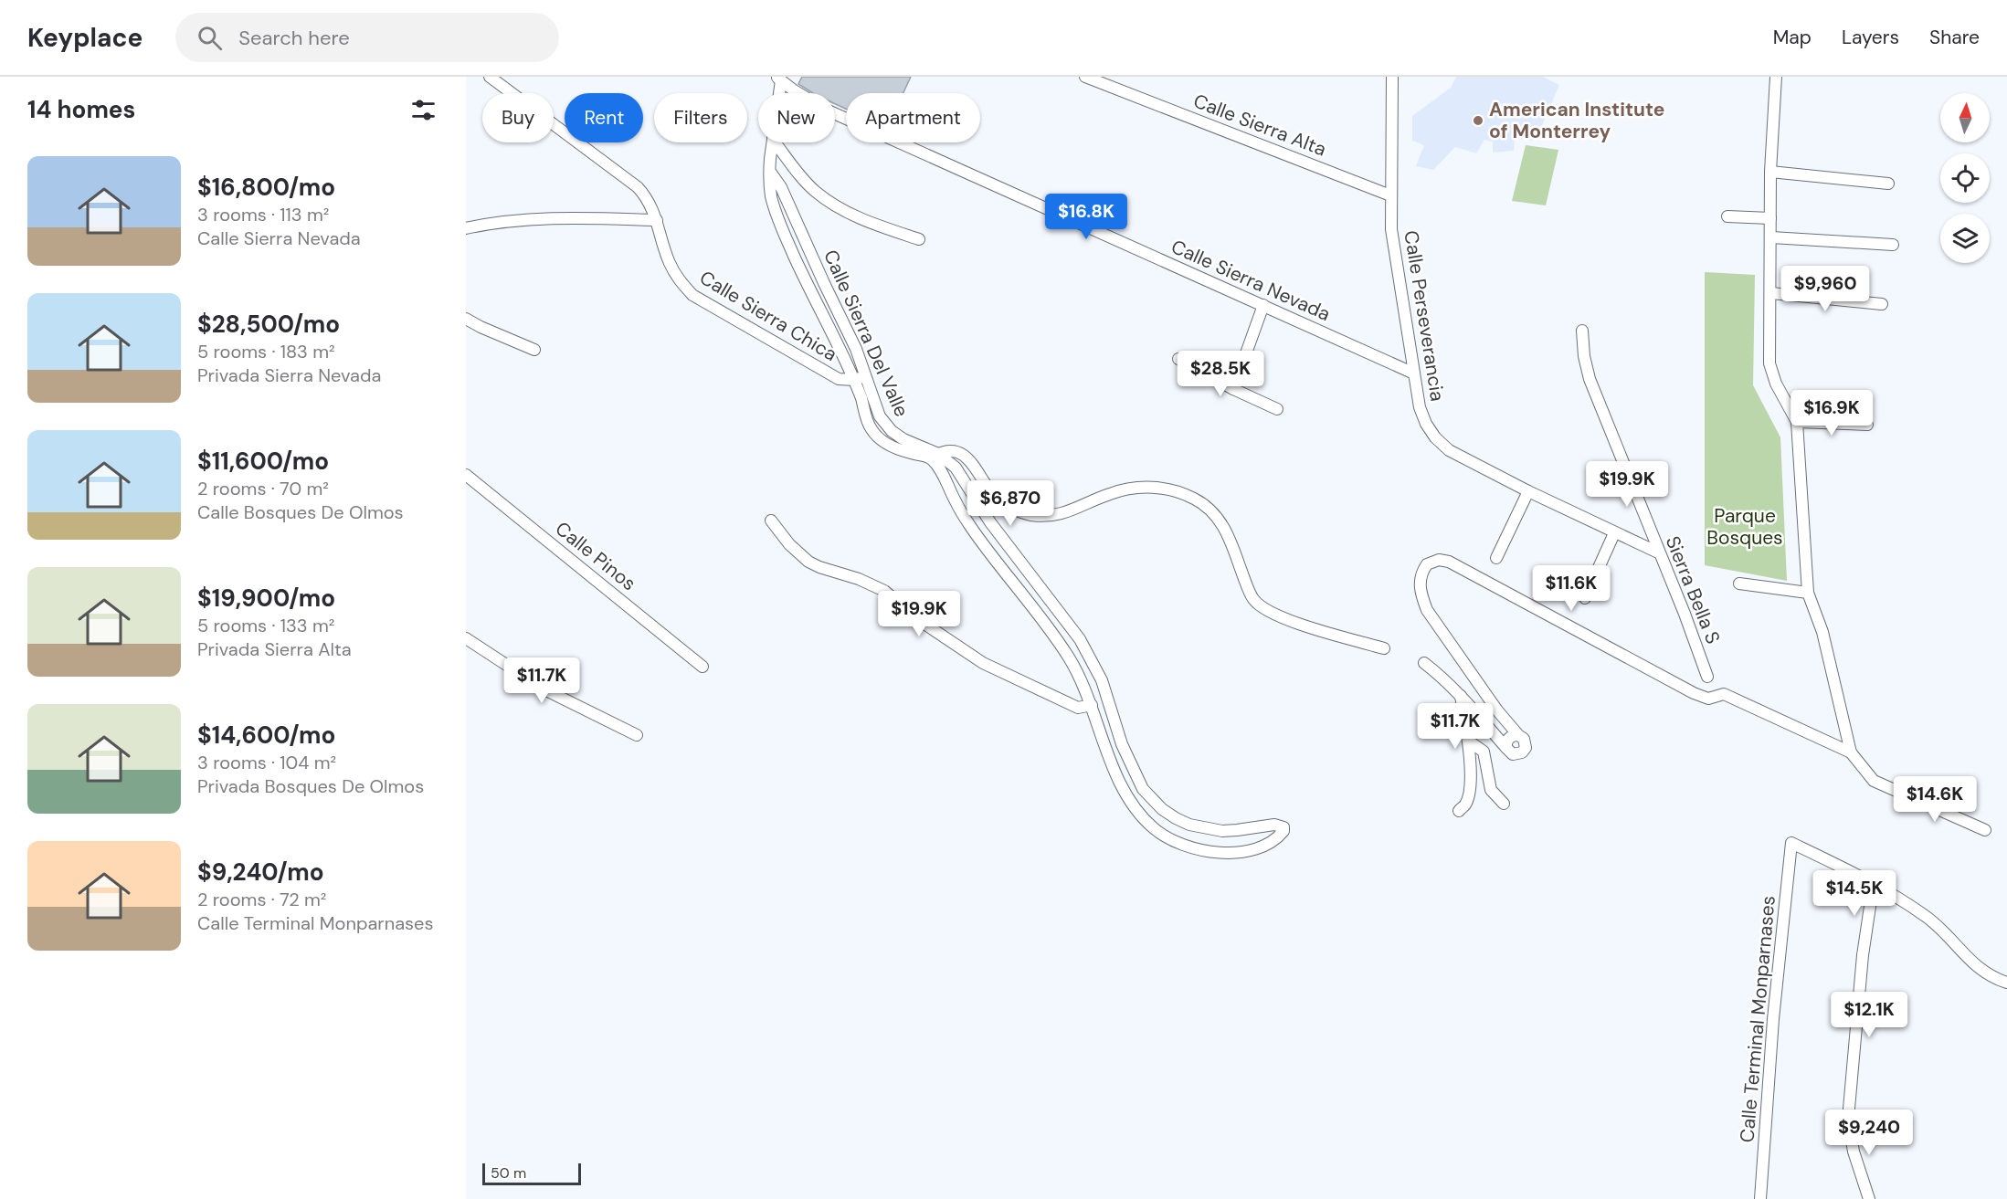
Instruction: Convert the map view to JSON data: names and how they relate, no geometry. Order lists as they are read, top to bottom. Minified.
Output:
{"streets":{"street":["Calle Sierra Alta","Calle Sierra Nevada","Calle Sierra Chica","Calle Perseverancia","Calle Sierra Del Valle","Calle Pinos","Sierra Bella S","Calle Terminal Monparnases"]},"crossings":[["Calle Sierra Alta","Calle Perseverancia"],["Calle Sierra Nevada","Calle Perseverancia"],["Calle Sierra Nevada","Calle Sierra Del Valle"],["Calle Sierra Chica","Calle Sierra Del Valle"],["Calle Perseverancia","Sierra Bella S"]],"parks":["Parque Bosques"],"places":["American Institute of Monterrey"],"scale_bar":"50 m","north":"top","page":{"header":"Keyplace","search":"Search here","nav":["Map","Layers","Share"],"heading":"14 homes","chip":["Buy","Rent","Filters","New","Apartment"],"list":[{"name":"$16,800/mo","note":"3 rooms · 113 m² · Calle Sierra Nevada"},{"name":"$28,500/mo","note":"5 rooms · 183 m² · Privada Sierra Nevada"},{"name":"$11,600/mo","note":"2 rooms · 70 m² · Calle Bosques De Olmos"},{"name":"$19,900/mo","note":"5 rooms · 133 m² · Privada Sierra Alta"},{"name":"$14,600/mo","note":"3 rooms · 104 m² · Privada Bosques De Olmos"},{"name":"$9,240/mo","note":"2 rooms · 72 m² · Calle Terminal Monparnases"}],"price":["$16.8K","$9,960","$28.5K","$16.9K","$19.9K","$6,870","$11.6K","$19.9K","$11.7K","$11.7K","$14.6K","$14.5K","$12.1K","$9,240"],"scale":"50 m"}}
